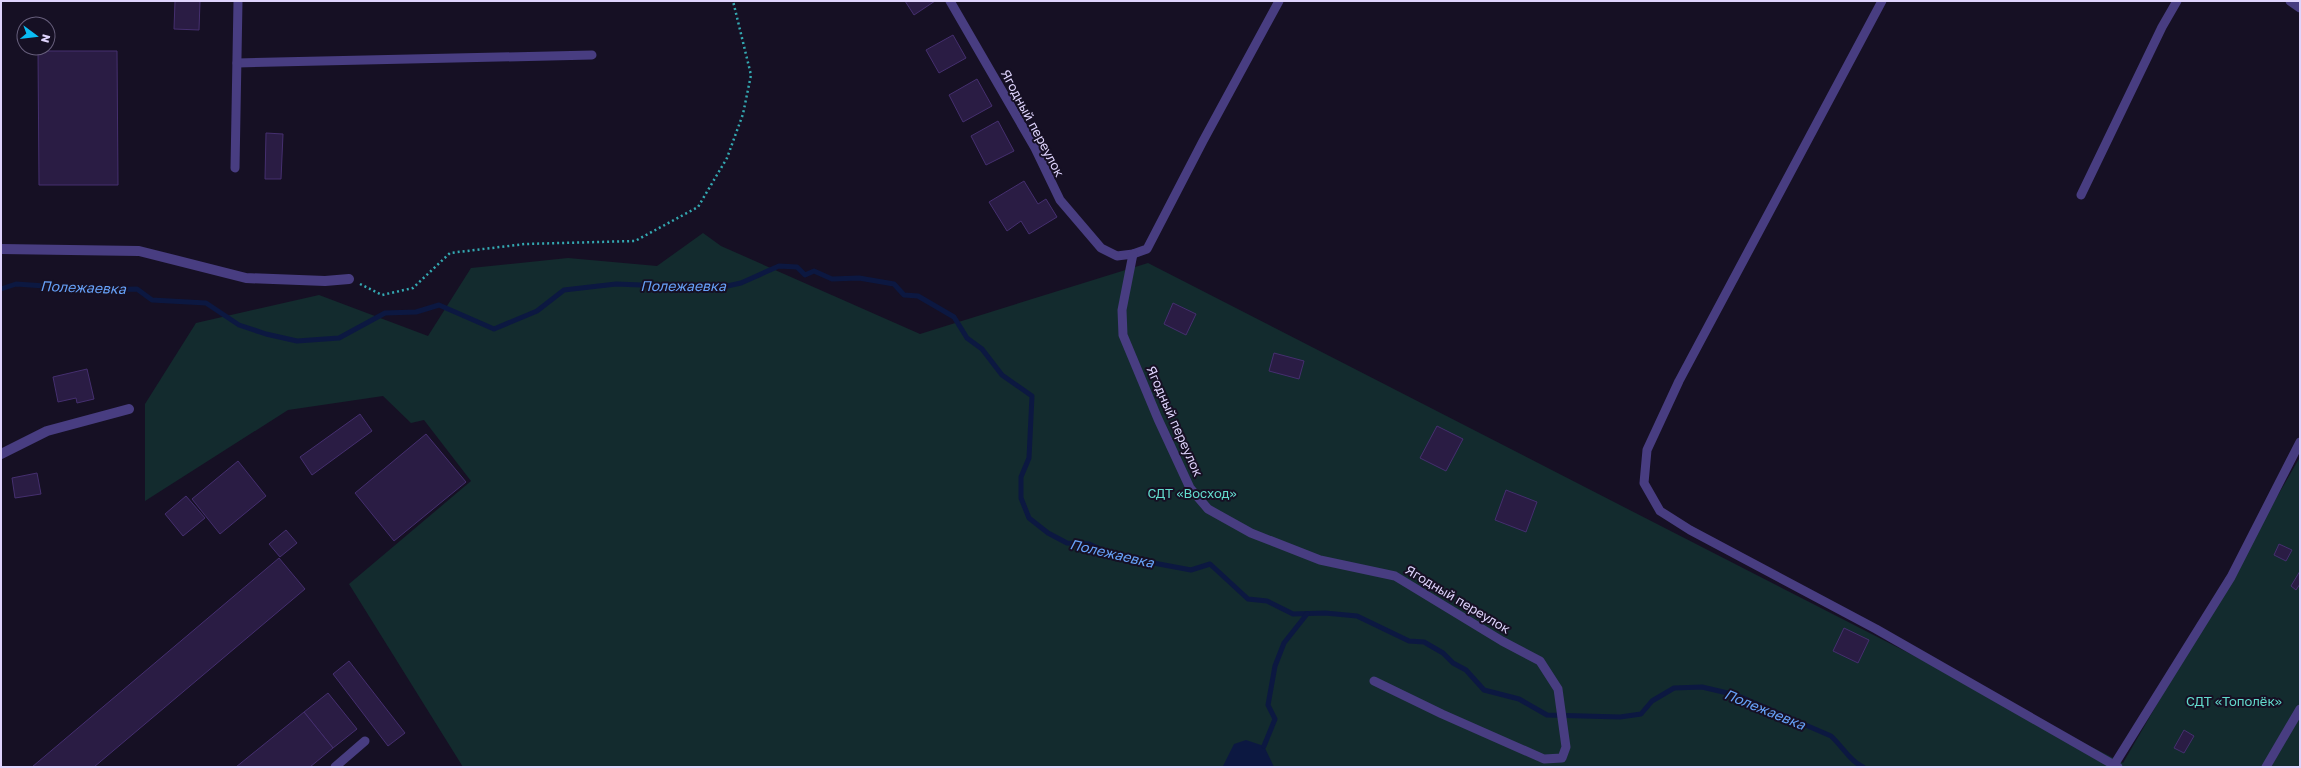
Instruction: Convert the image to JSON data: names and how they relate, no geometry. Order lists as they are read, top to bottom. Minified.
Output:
{"streets":{"lane":["Ягодный переулок"]},"water":["Полежаевка"],"parks":["СДТ «Восход»","СДТ «Тополёк»"],"north":"right"}
